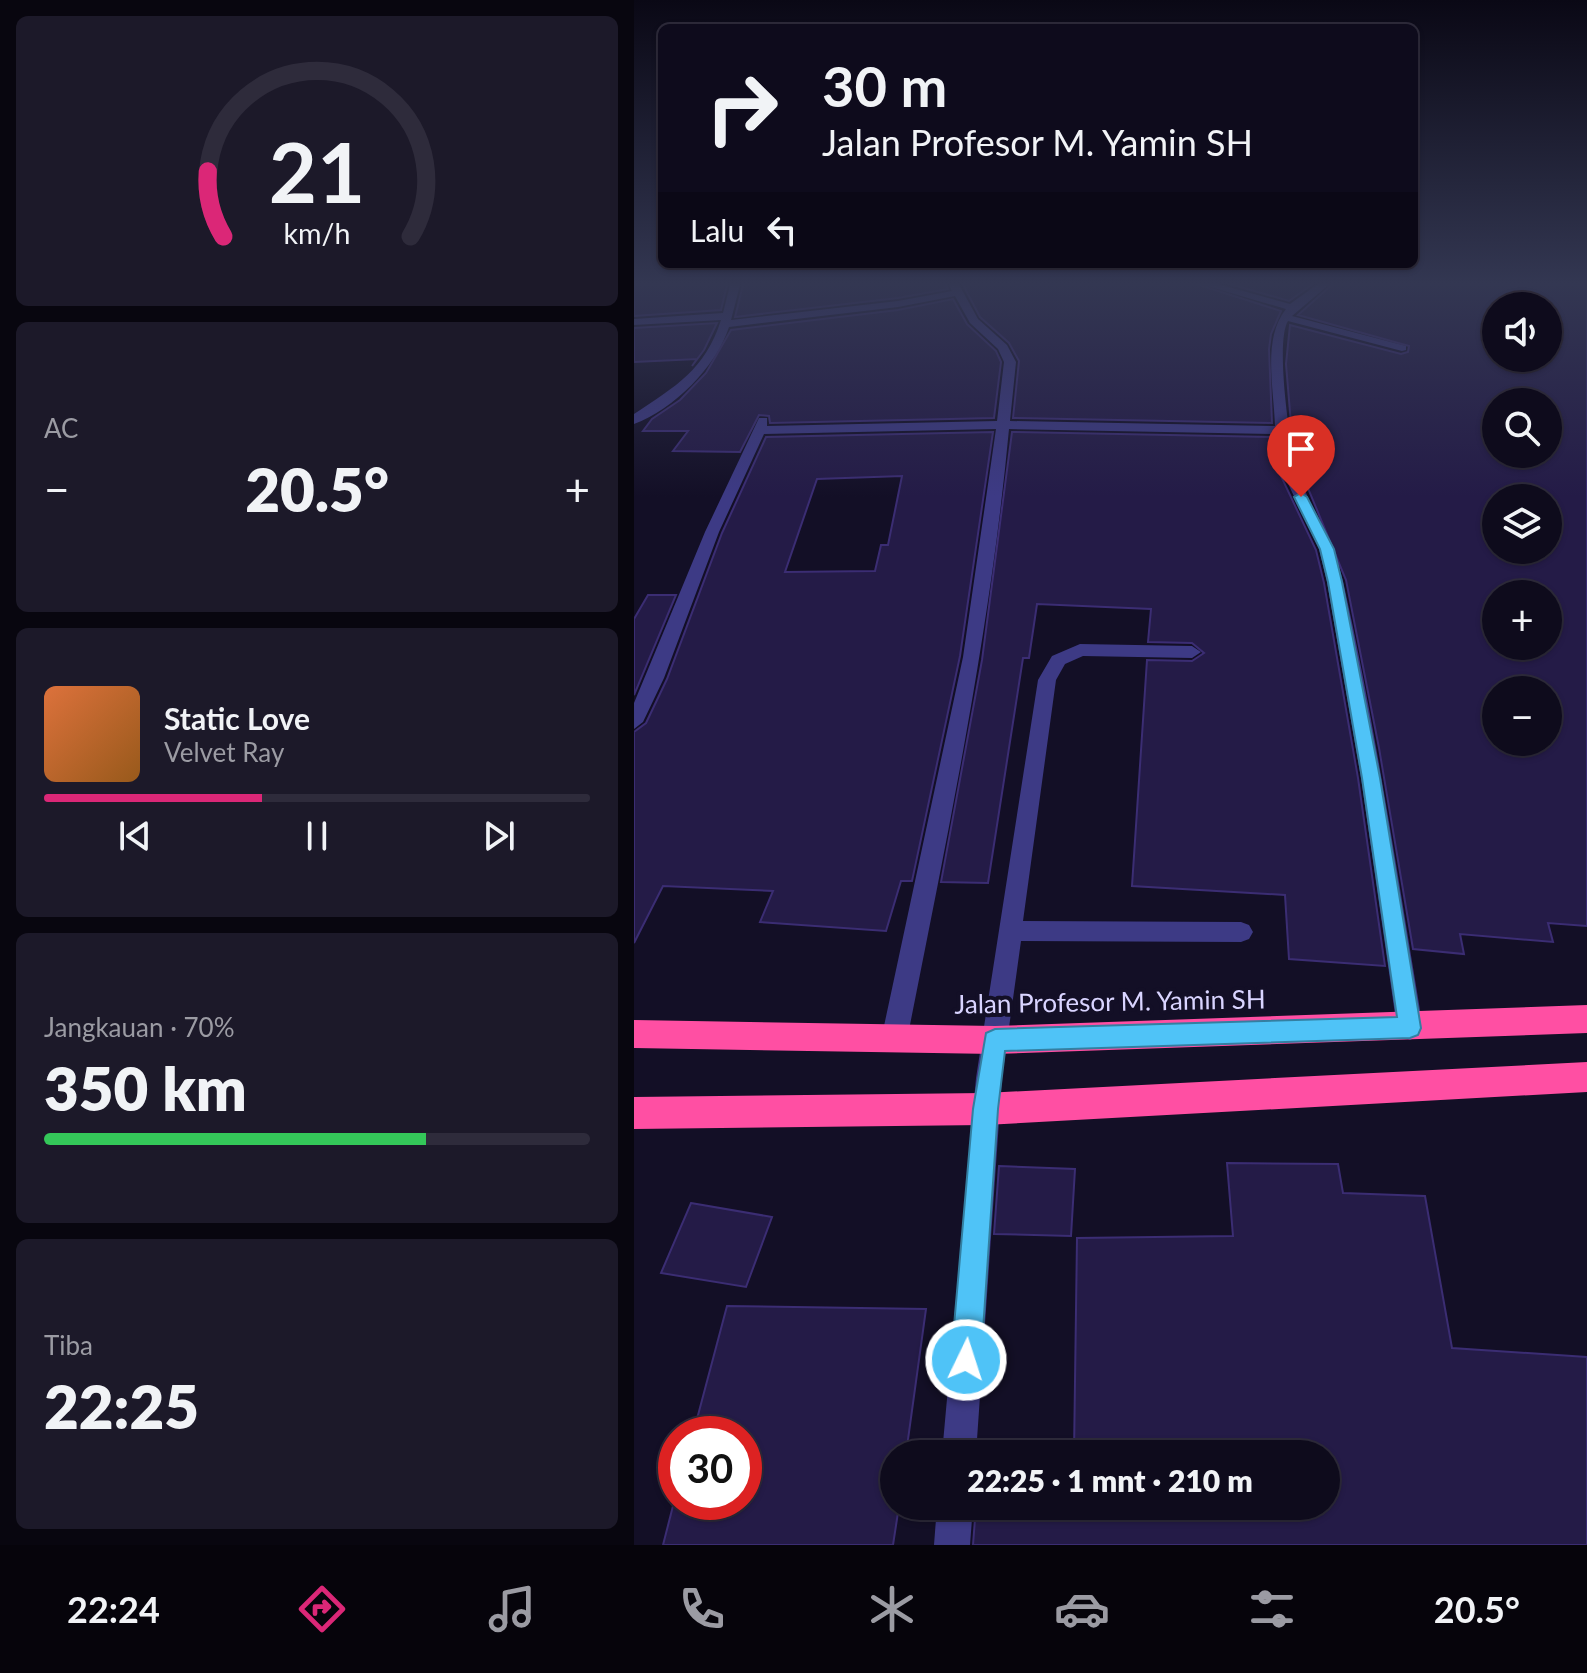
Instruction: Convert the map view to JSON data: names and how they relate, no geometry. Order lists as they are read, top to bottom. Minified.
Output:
{"streets":{"highway":["Jalan Profesor M. Yamin SH"]},"page":{"turn":["30 m","Jalan Profesor M. Yamin SH"],"then":"Lalu","map_buttons":["+","−"],"tile":["AC",["Jangkauan · 70%","350 km"],["Tiba","22:25"]],"heat":["−","20.5°","+"],"song":["Static Love","Velvet Ray"],"limit":"30","trip":"22:25 · 1 mnt · 210 m","tabs":["22:24","20.5°"],"gauge":["21","km/h"]}}
